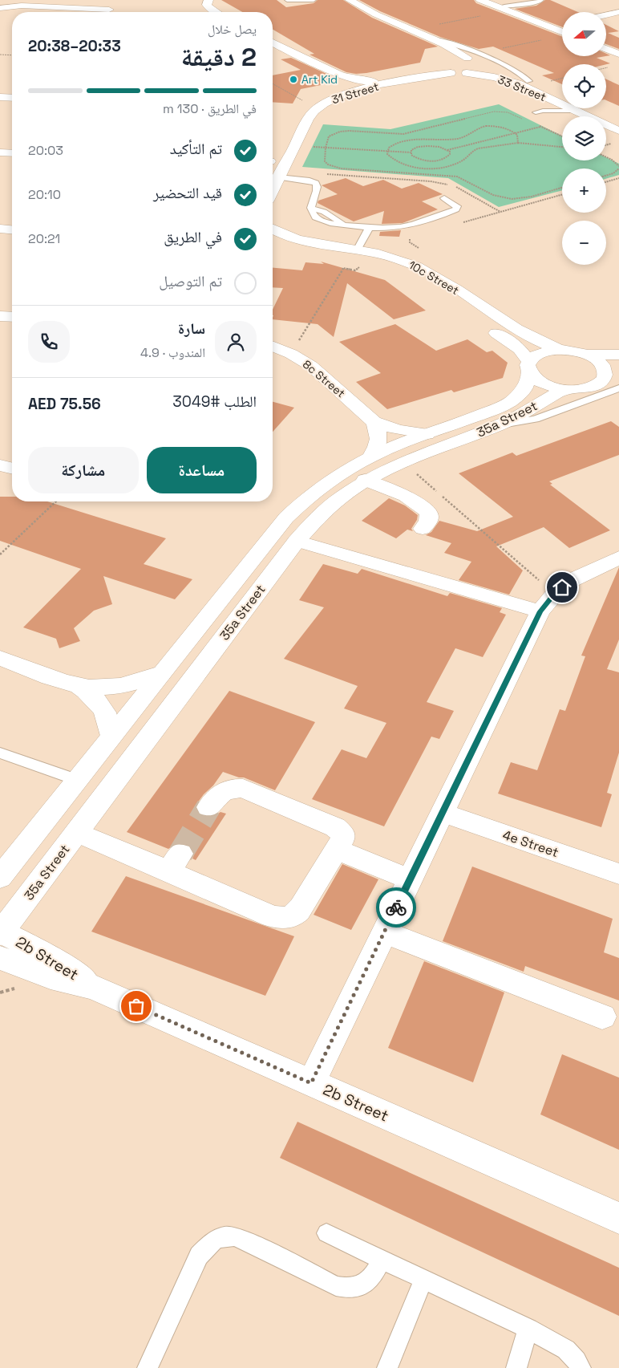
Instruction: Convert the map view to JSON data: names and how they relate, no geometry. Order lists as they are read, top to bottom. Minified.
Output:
{"streets":{"street":["33 Street","31 Street","10c Street","8c Street","35a Street","4e Street","2b Street"]},"crossings":[["33 Street","31 Street"],["8c Street","35a Street"],["35a Street","2b Street"]],"places":["Art Kid"],"north":"left","page":{"map_buttons":["+","−"],"heading":["2 دقيقة","يصل خلال","20:33–20:38"],"panel":["سارة","المندوب · 4.9","الطلب #3049","AED 75.56"],"bar":"في الطريق · 130 m","list":[["تم التأكيد","20:03"],["قيد التحضير","20:10"],["في الطريق","20:21"],"تم التوصيل"],"buttons":["مساعدة","مشاركة"]}}
